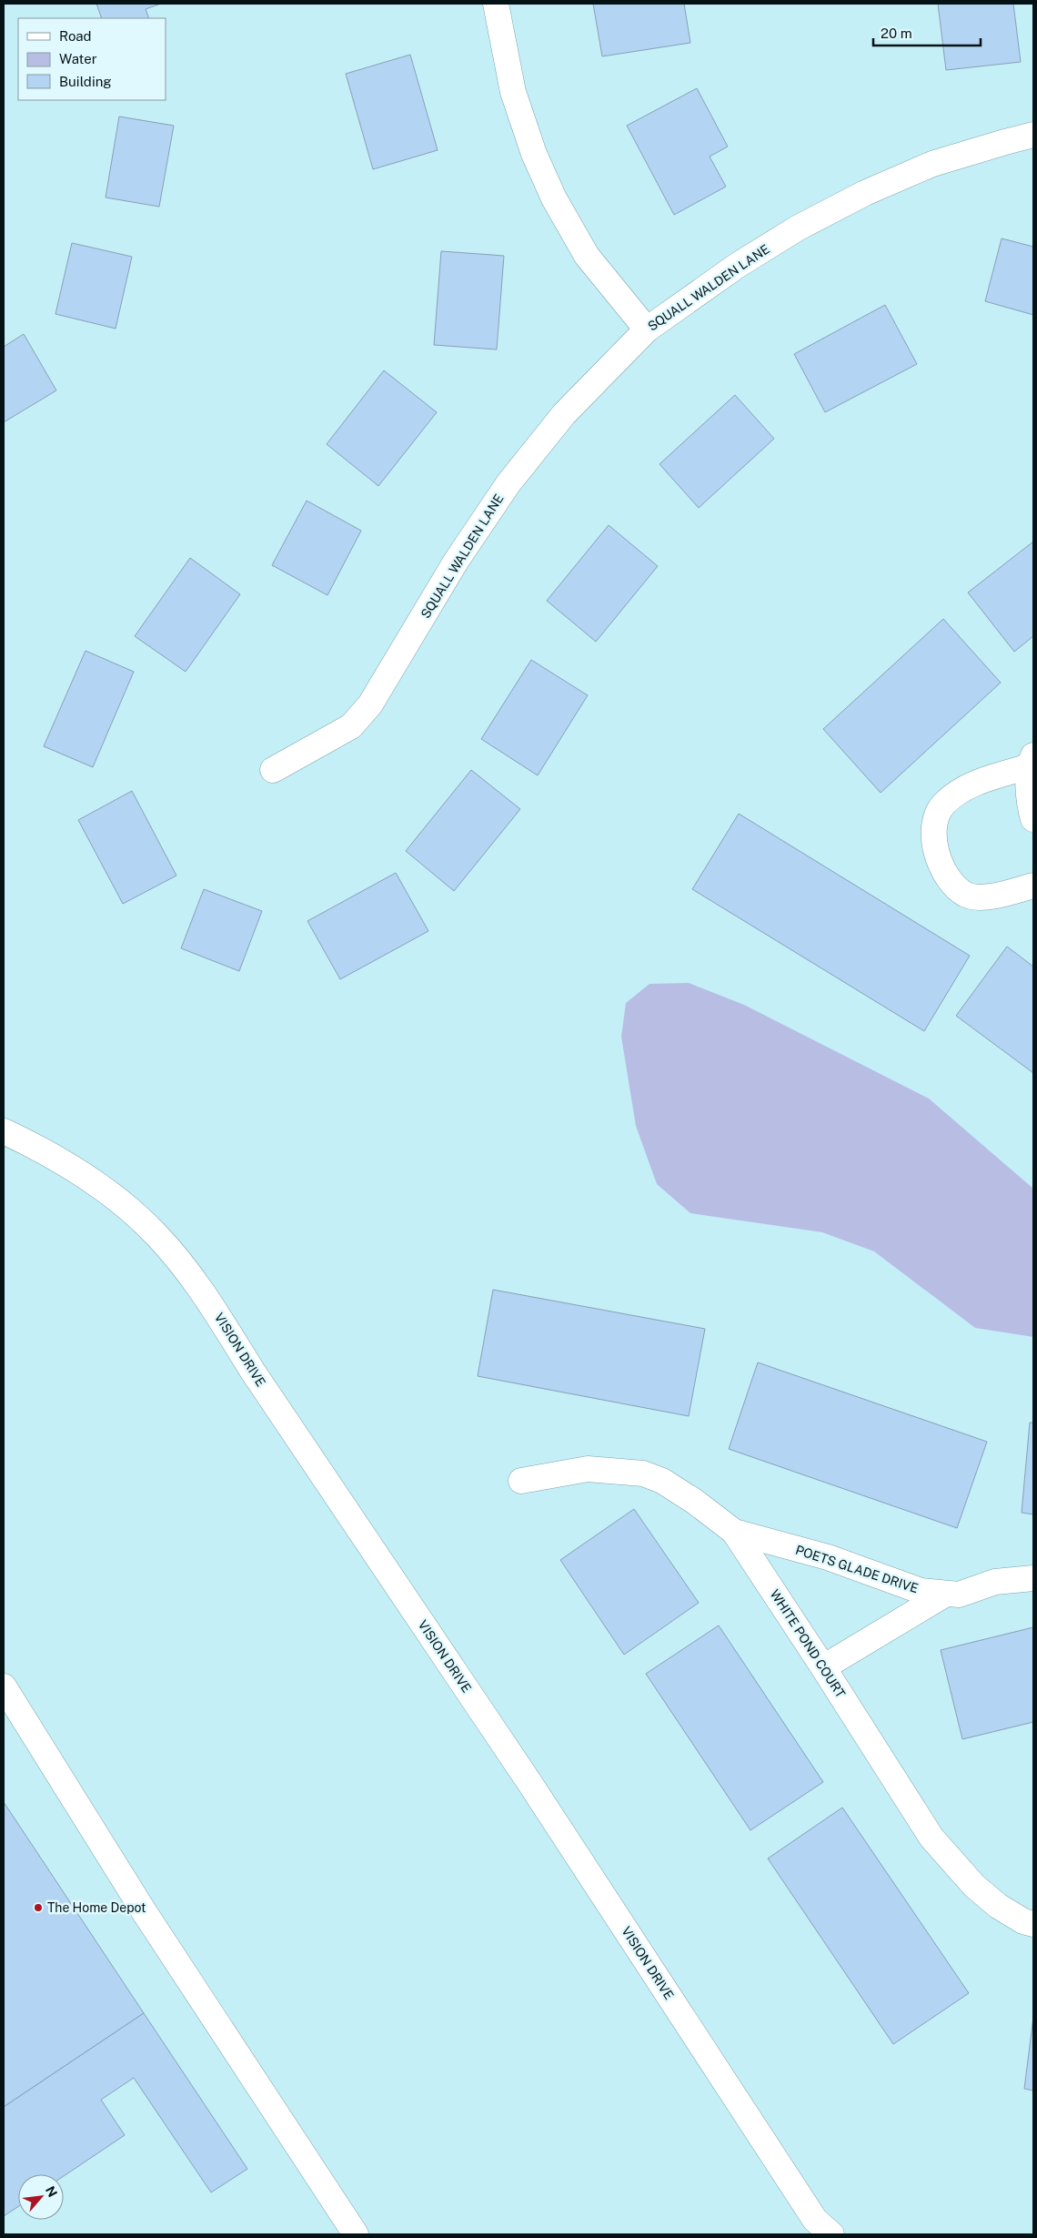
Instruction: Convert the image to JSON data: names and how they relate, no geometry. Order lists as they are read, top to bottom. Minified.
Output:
{"streets":{"street":["SQUALL WALDEN LANE","VISION DRIVE","POETS GLADE DRIVE","WHITE POND COURT"]},"crossings":[["POETS GLADE DRIVE","WHITE POND COURT"]],"places":["The Home Depot"],"legend":["Road","Water","Building"],"scale_bar":"20 m","north":"top right"}
